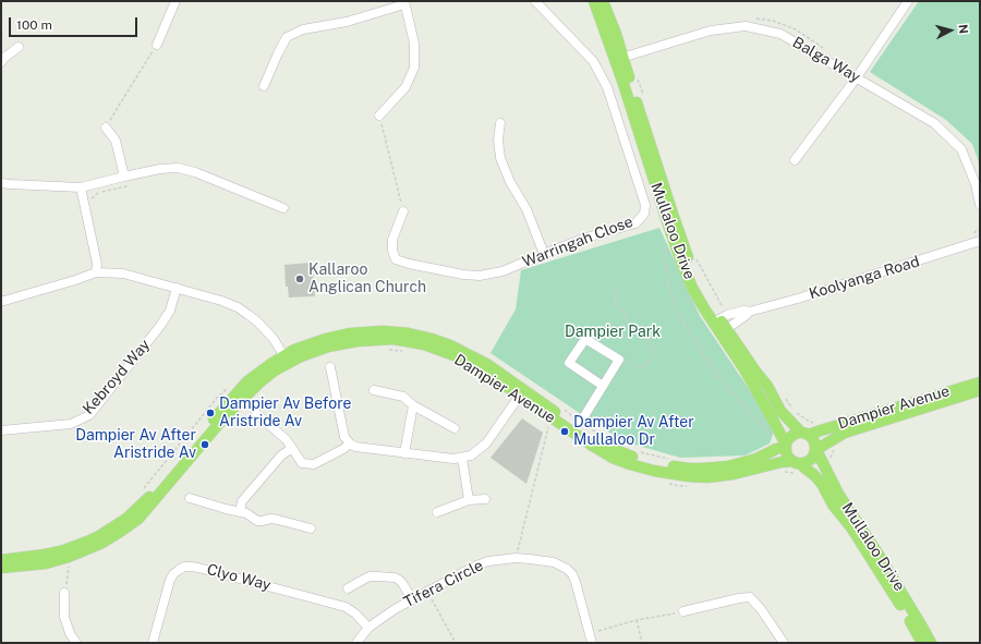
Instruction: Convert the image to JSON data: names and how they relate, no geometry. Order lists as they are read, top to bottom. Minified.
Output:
{"streets":{"main road":["Mullaloo Drive","Dampier Avenue"],"street":["Balga Way","Warringah Close","Koolyanga Road","Kebroyd Way","Clyo Way","Tifera Circle"]},"crossings":[["Balga Way","Mullaloo Drive"],["Mullaloo Drive","Koolyanga Road"],["Mullaloo Drive","Dampier Avenue"],["Clyo Way","Tifera Circle"]],"parks":["Dampier Park"],"places":["Kallaroo Anglican Church","Dampier Av Before Aristride Av","Dampier Av After Mullaloo Dr","Dampier Av After Aristride Av"],"scale_bar":"100 m","north":"right"}
